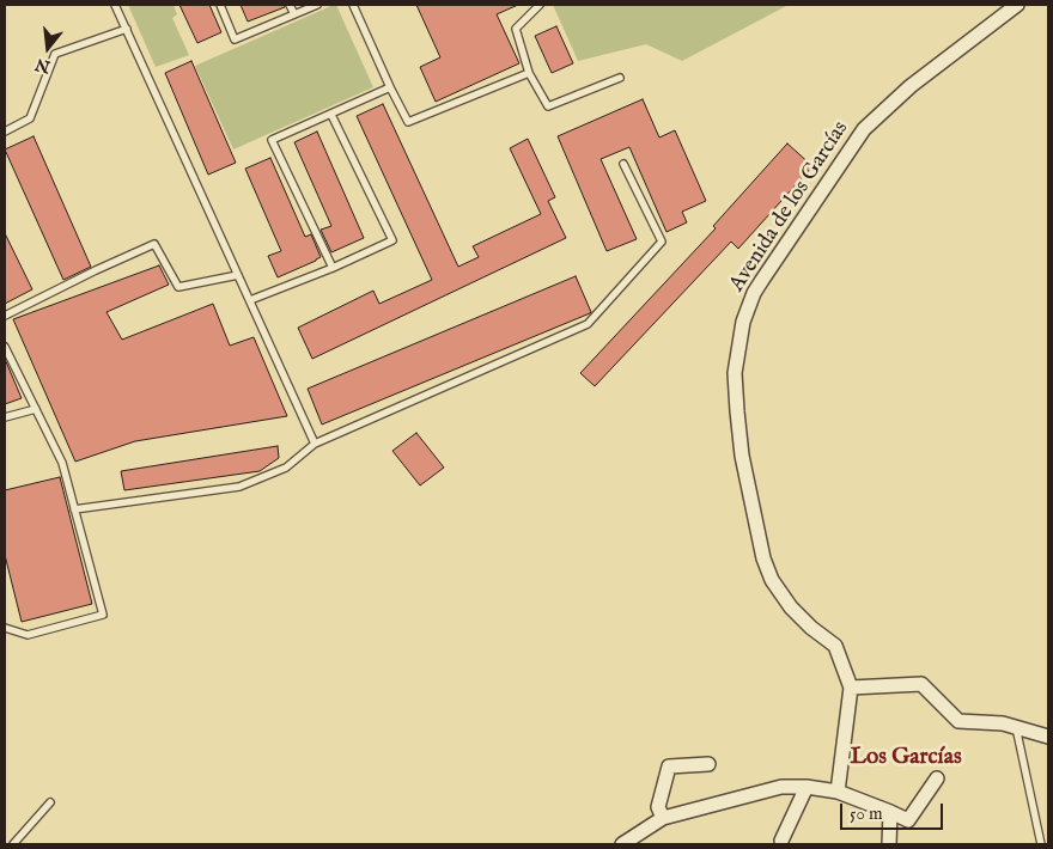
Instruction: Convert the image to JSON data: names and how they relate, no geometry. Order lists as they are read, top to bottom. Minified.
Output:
{"streets":{"street":["Avenida de los Garcías"]},"districts":["Los Garcías"],"scale_bar":"50 m","north":"bottom"}
